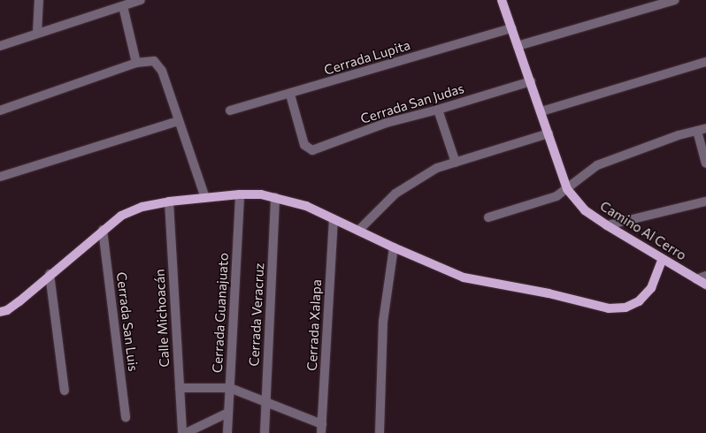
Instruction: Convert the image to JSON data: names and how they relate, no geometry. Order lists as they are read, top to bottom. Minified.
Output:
{"streets":{"main road":["Camino Al Cerro"],"street":["Cerrada Lupita","Cerrada San Judas","Cerrada Guanajuato","Cerrada Veracruz","Calle Michoacán","Cerrada San Luis","Cerrada Xalapa"]},"crossings":[["Cerrada Lupita","Cerrada San Judas"]]}
